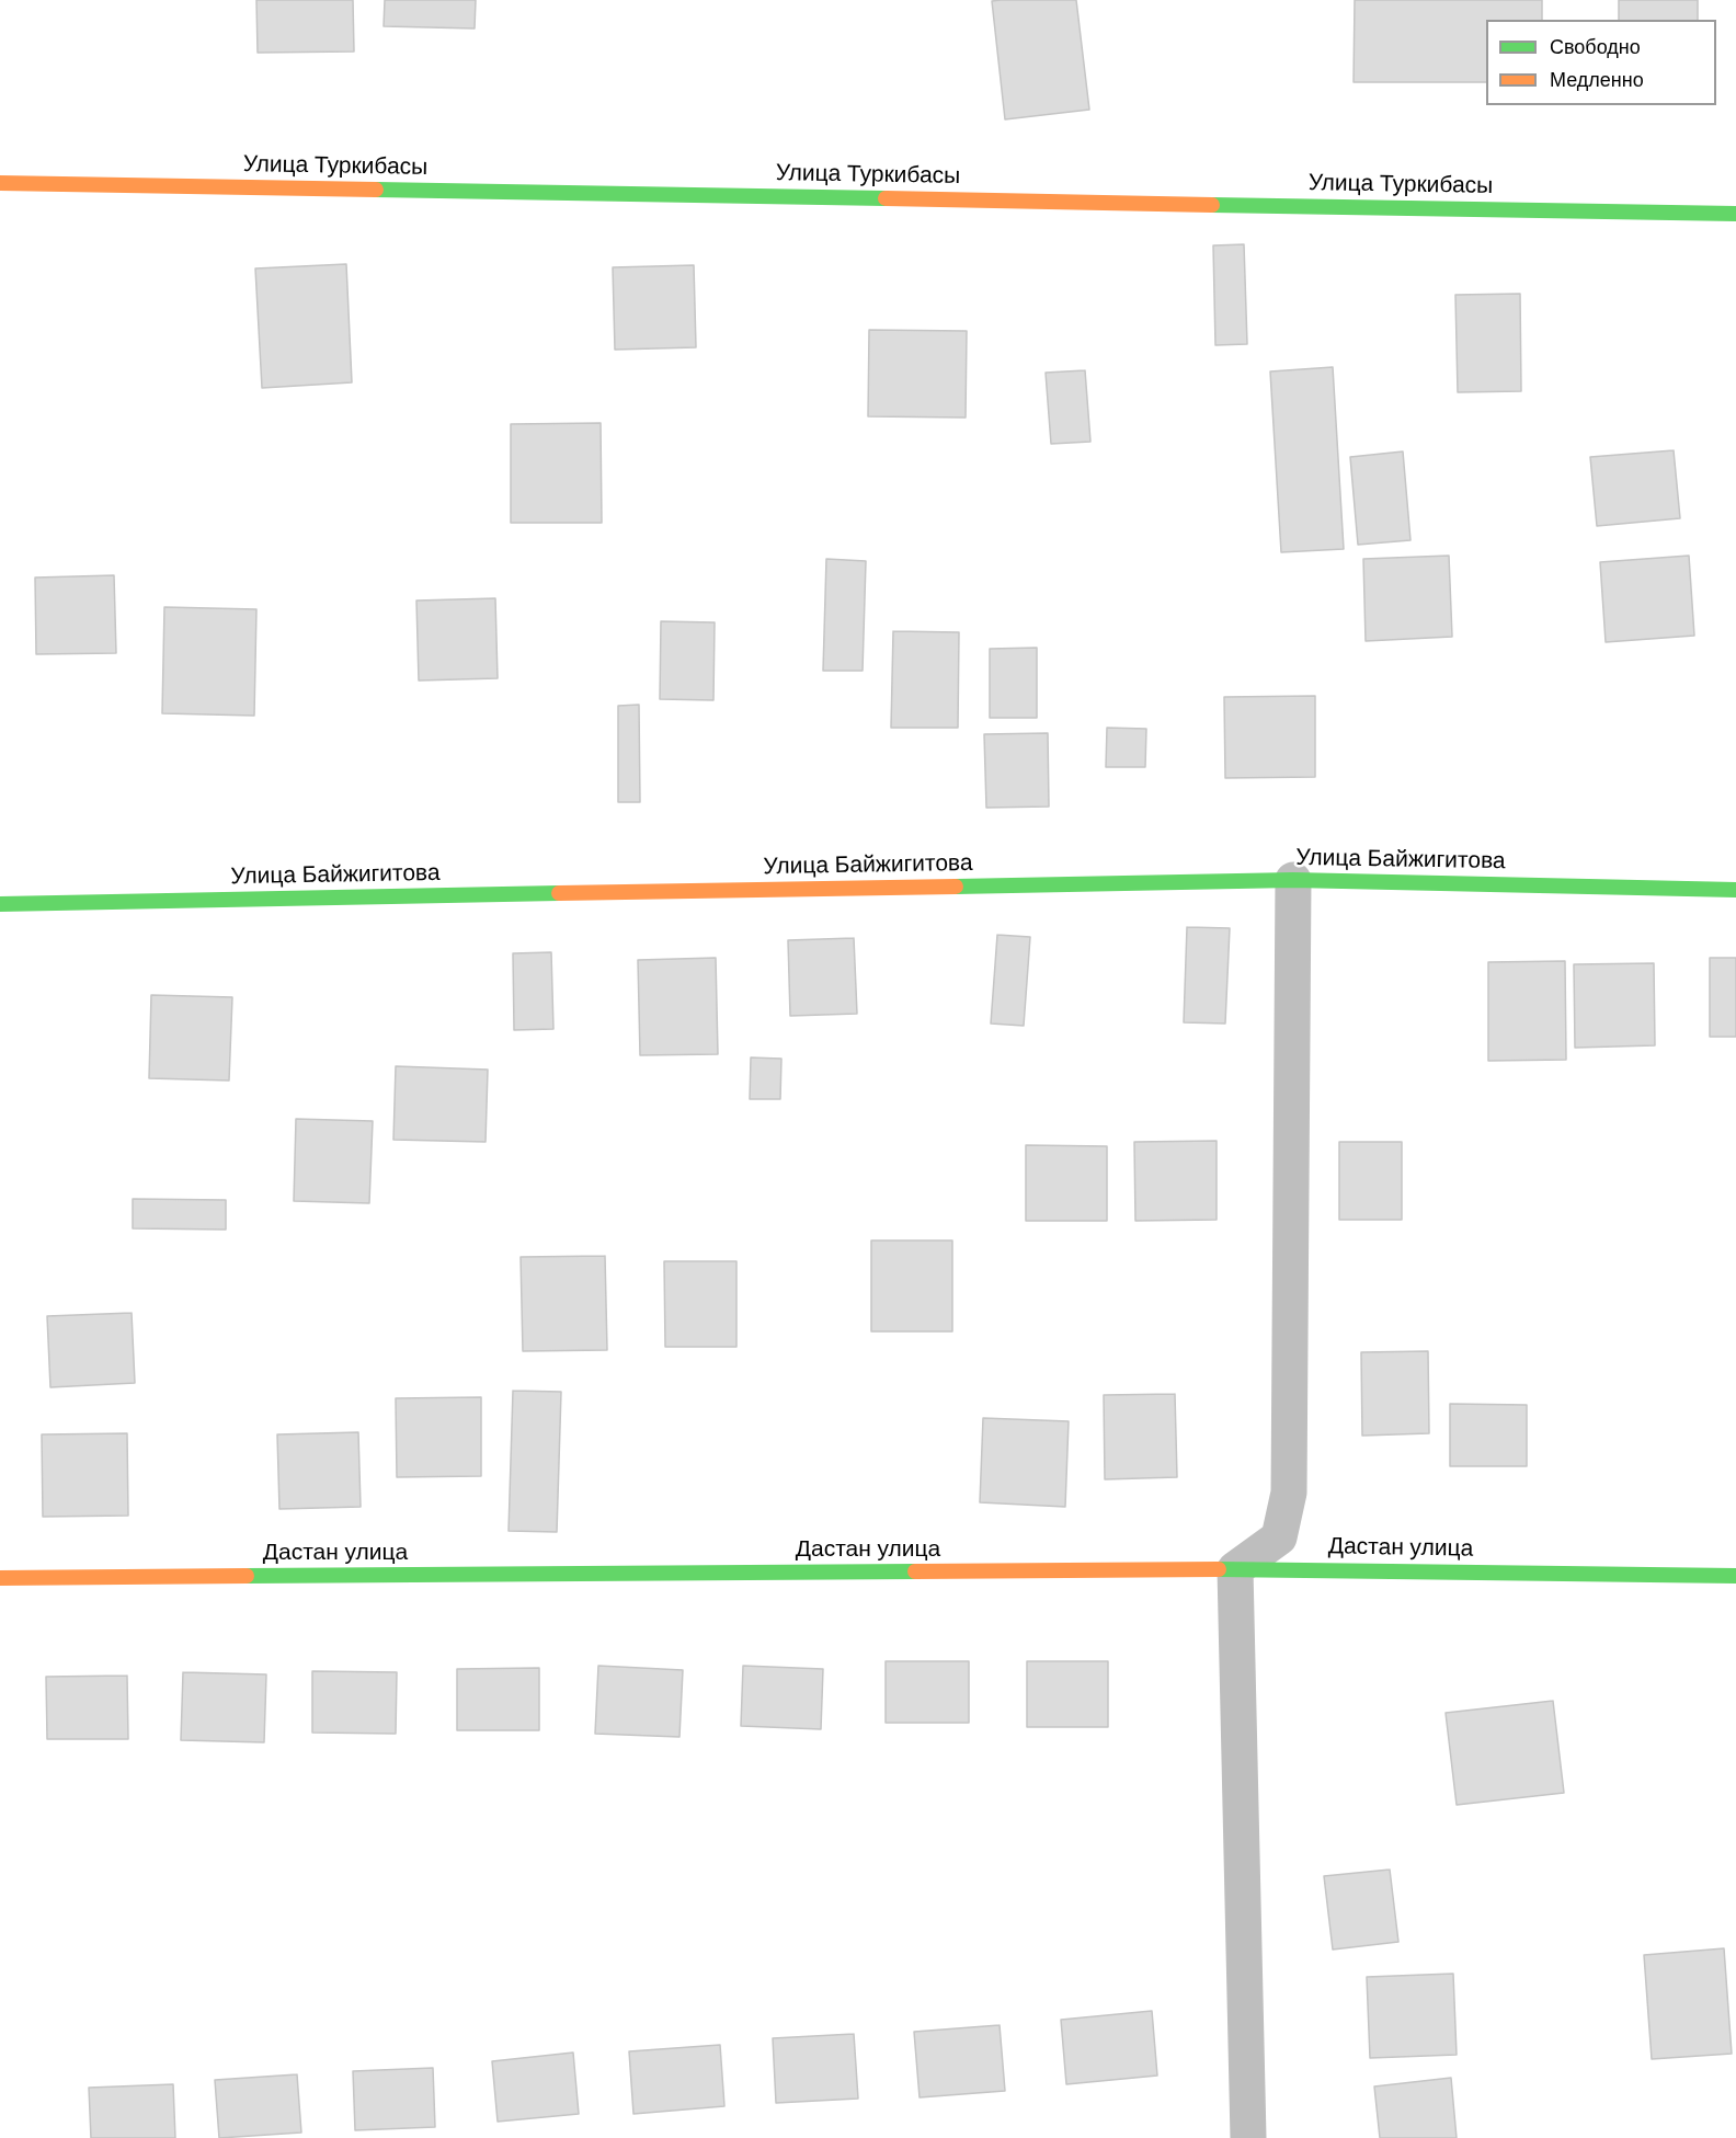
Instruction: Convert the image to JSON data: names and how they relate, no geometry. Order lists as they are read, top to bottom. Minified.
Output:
{"streets":{"street":["Улица Туркибасы","Улица Байжигитова","Дастан улица"]},"legend":["Свободно","Медленно"]}
